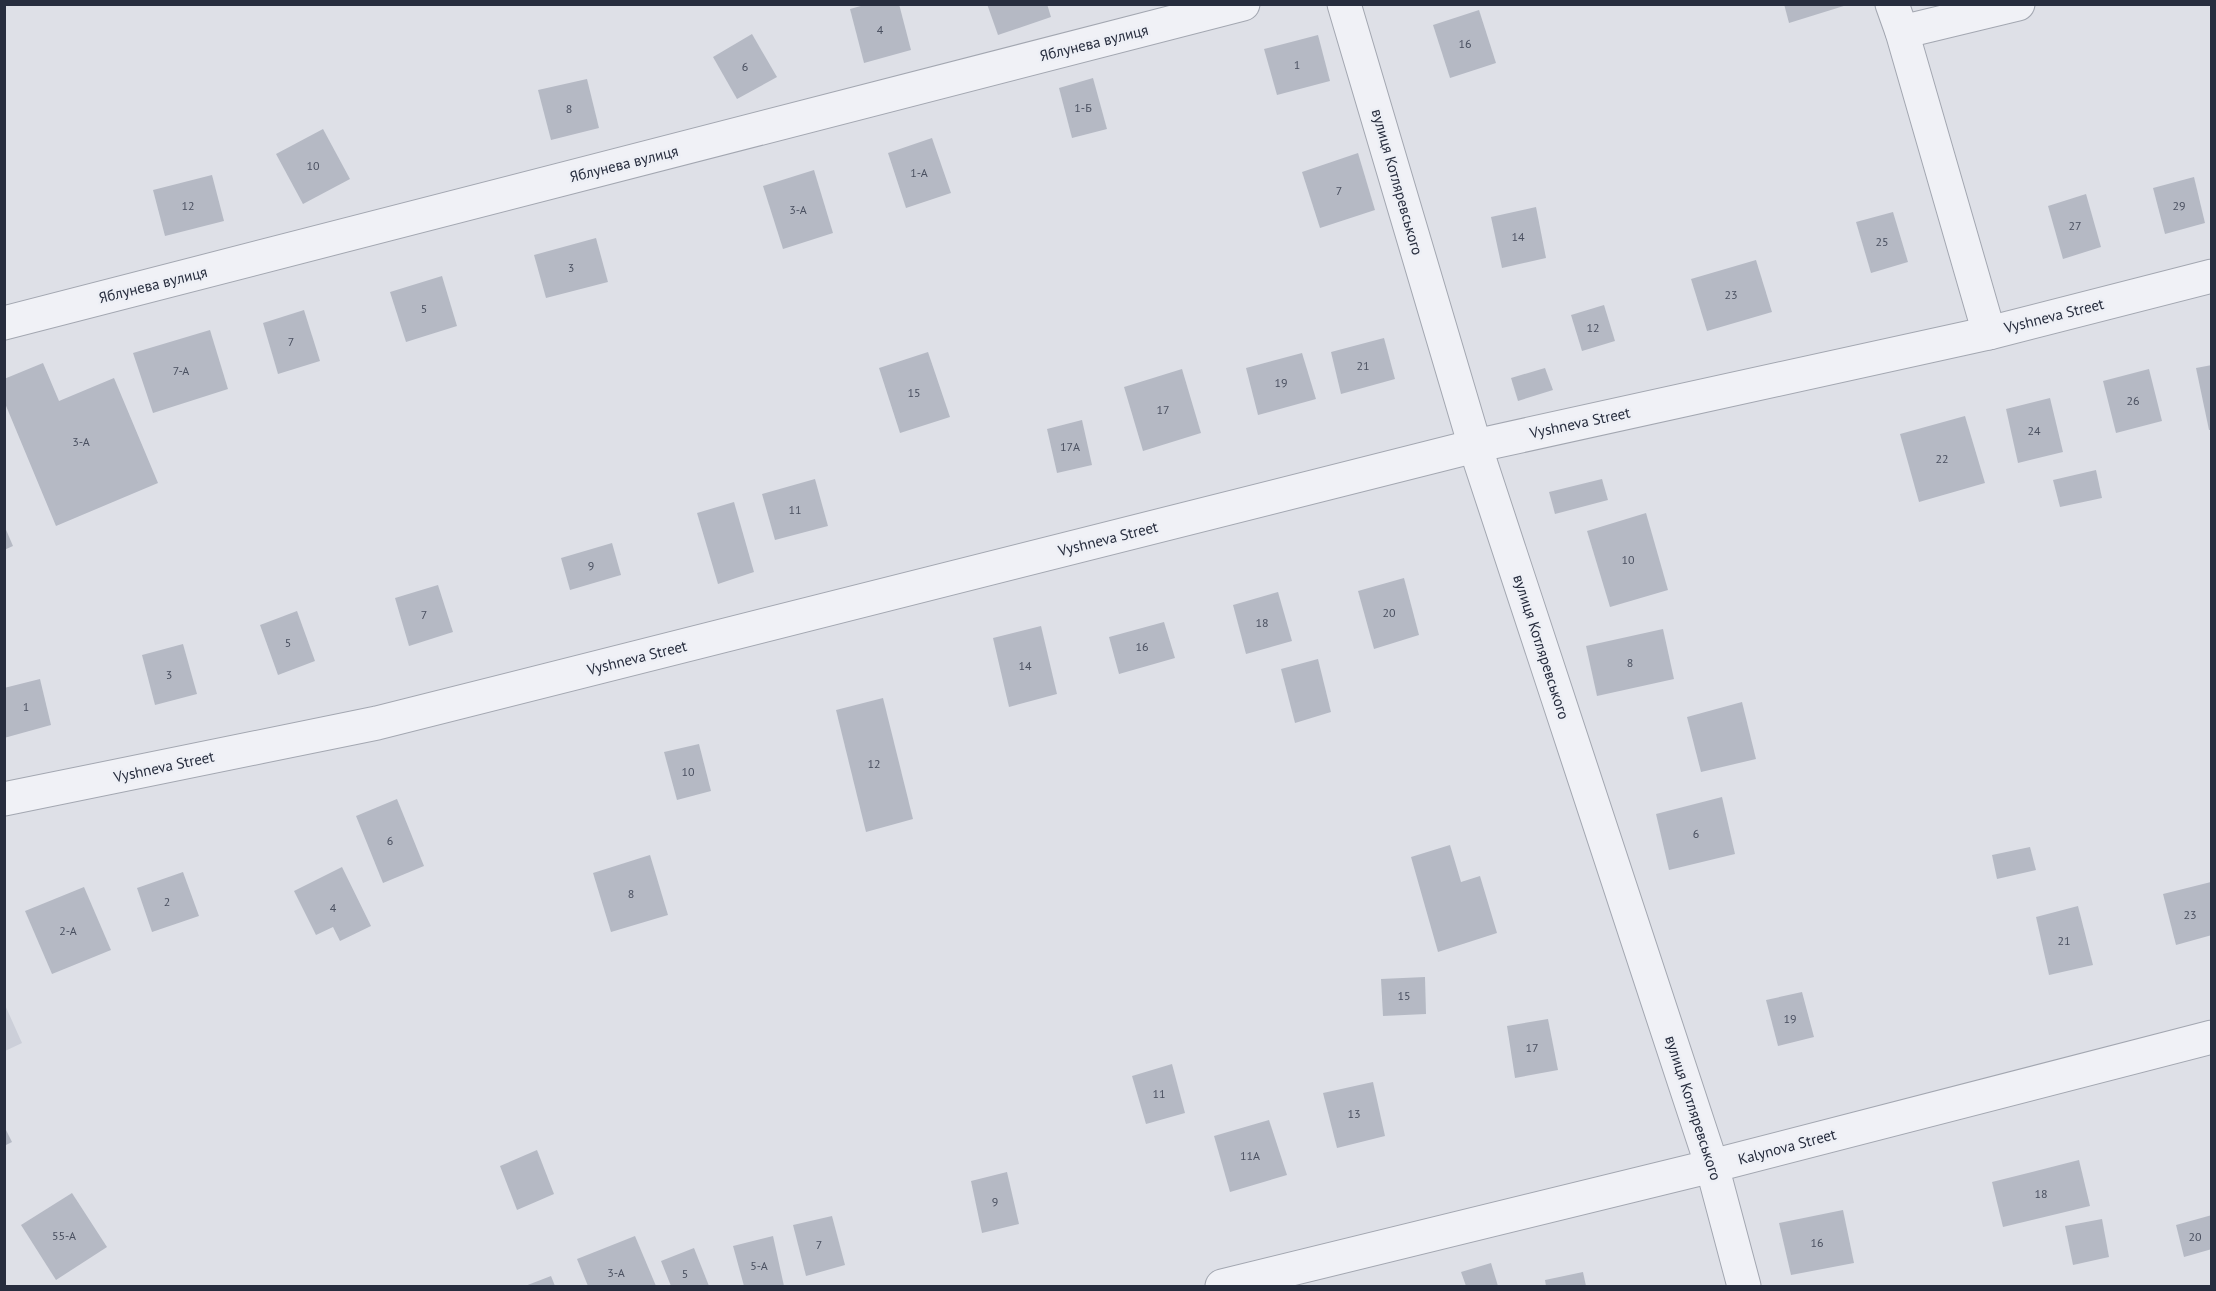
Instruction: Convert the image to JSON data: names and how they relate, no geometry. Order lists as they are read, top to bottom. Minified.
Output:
{"streets":{"street":["Яблунева вулиця","вулиця Котляревського","Vyshneva Street","Kalynova Street"]},"crossings":[["вулиця Котляревського","Vyshneva Street"],["вулиця Котляревського","Kalynova Street"]],"house_numbers":["4","16","1","6","1-Б","8","10","1-А","7","12","29","3-А","27","14","25","3","23","5","12","7","21","7-А","19","15","26","17","24","3-А","17А","22","11","10","9","20","7","18","5","16","8","14","3","1","12","10","6","6","8","2","4","23","2-А","21","15","19","17","11","13","11А","18","9","55-А","20","16","7","5-А","3-А","5"]}
